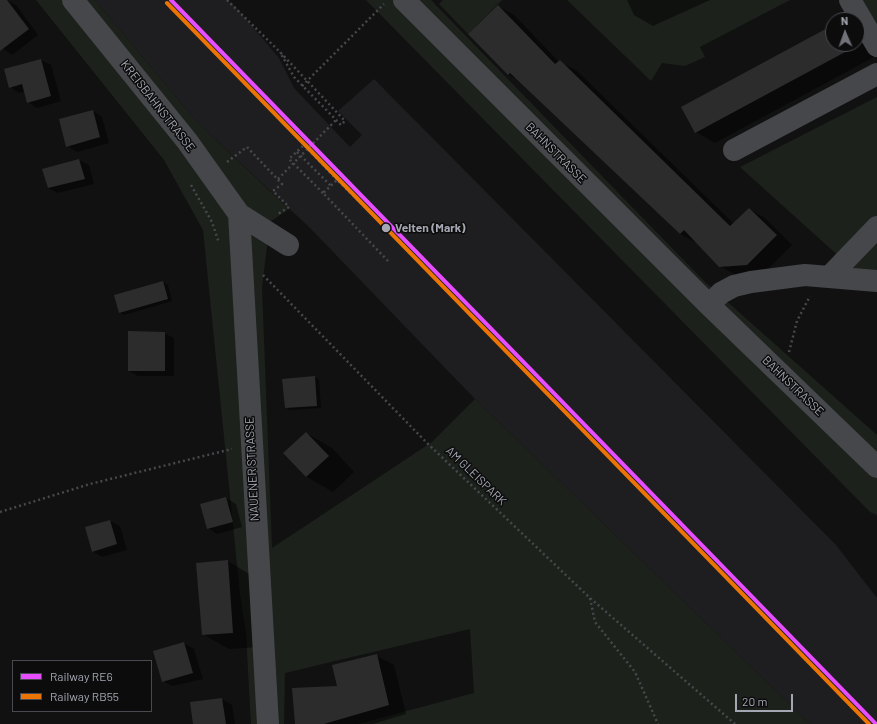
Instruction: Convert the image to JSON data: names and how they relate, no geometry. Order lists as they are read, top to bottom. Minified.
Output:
{"streets":{"street":["KREISBAHNSTRASSE","BAHNSTRASSE","NAUENER STRASSE"],"path":["AM GLEISPARK"]},"crossings":[["KREISBAHNSTRASSE","NAUENER STRASSE"]],"places":["Velten (Mark)"],"lines":["rail line RE6","rail line RB55"],"legend":["Railway RE6","Railway RB55"],"scale_bar":"20 m","north":"top"}
